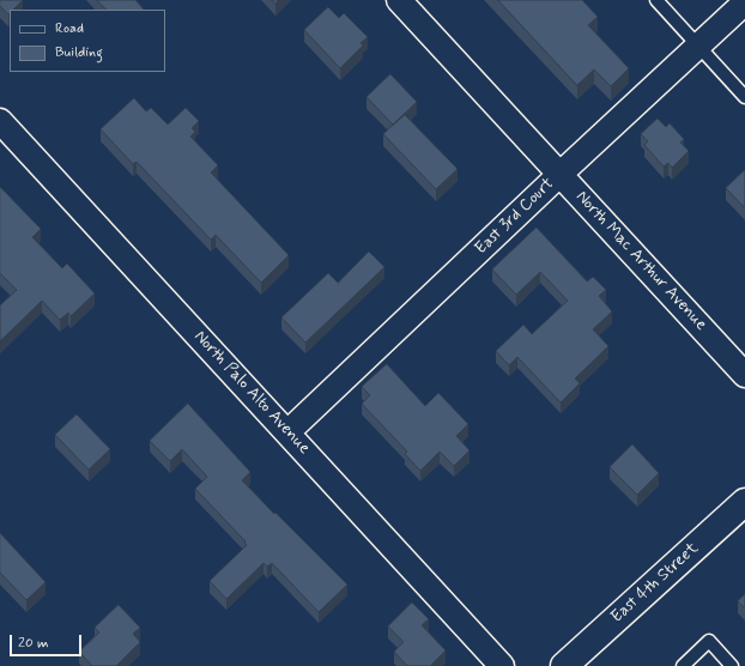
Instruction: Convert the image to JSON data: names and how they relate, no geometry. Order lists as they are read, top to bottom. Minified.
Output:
{"streets":{"street":["East 3rd Court","North Mac Arthur Avenue","North Palo Alto Avenue","East 4th Street"]},"crossings":[["East 3rd Court","North Mac Arthur Avenue"],["East 3rd Court","North Palo Alto Avenue"]],"legend":["Road","Building"],"scale_bar":"20 m"}
